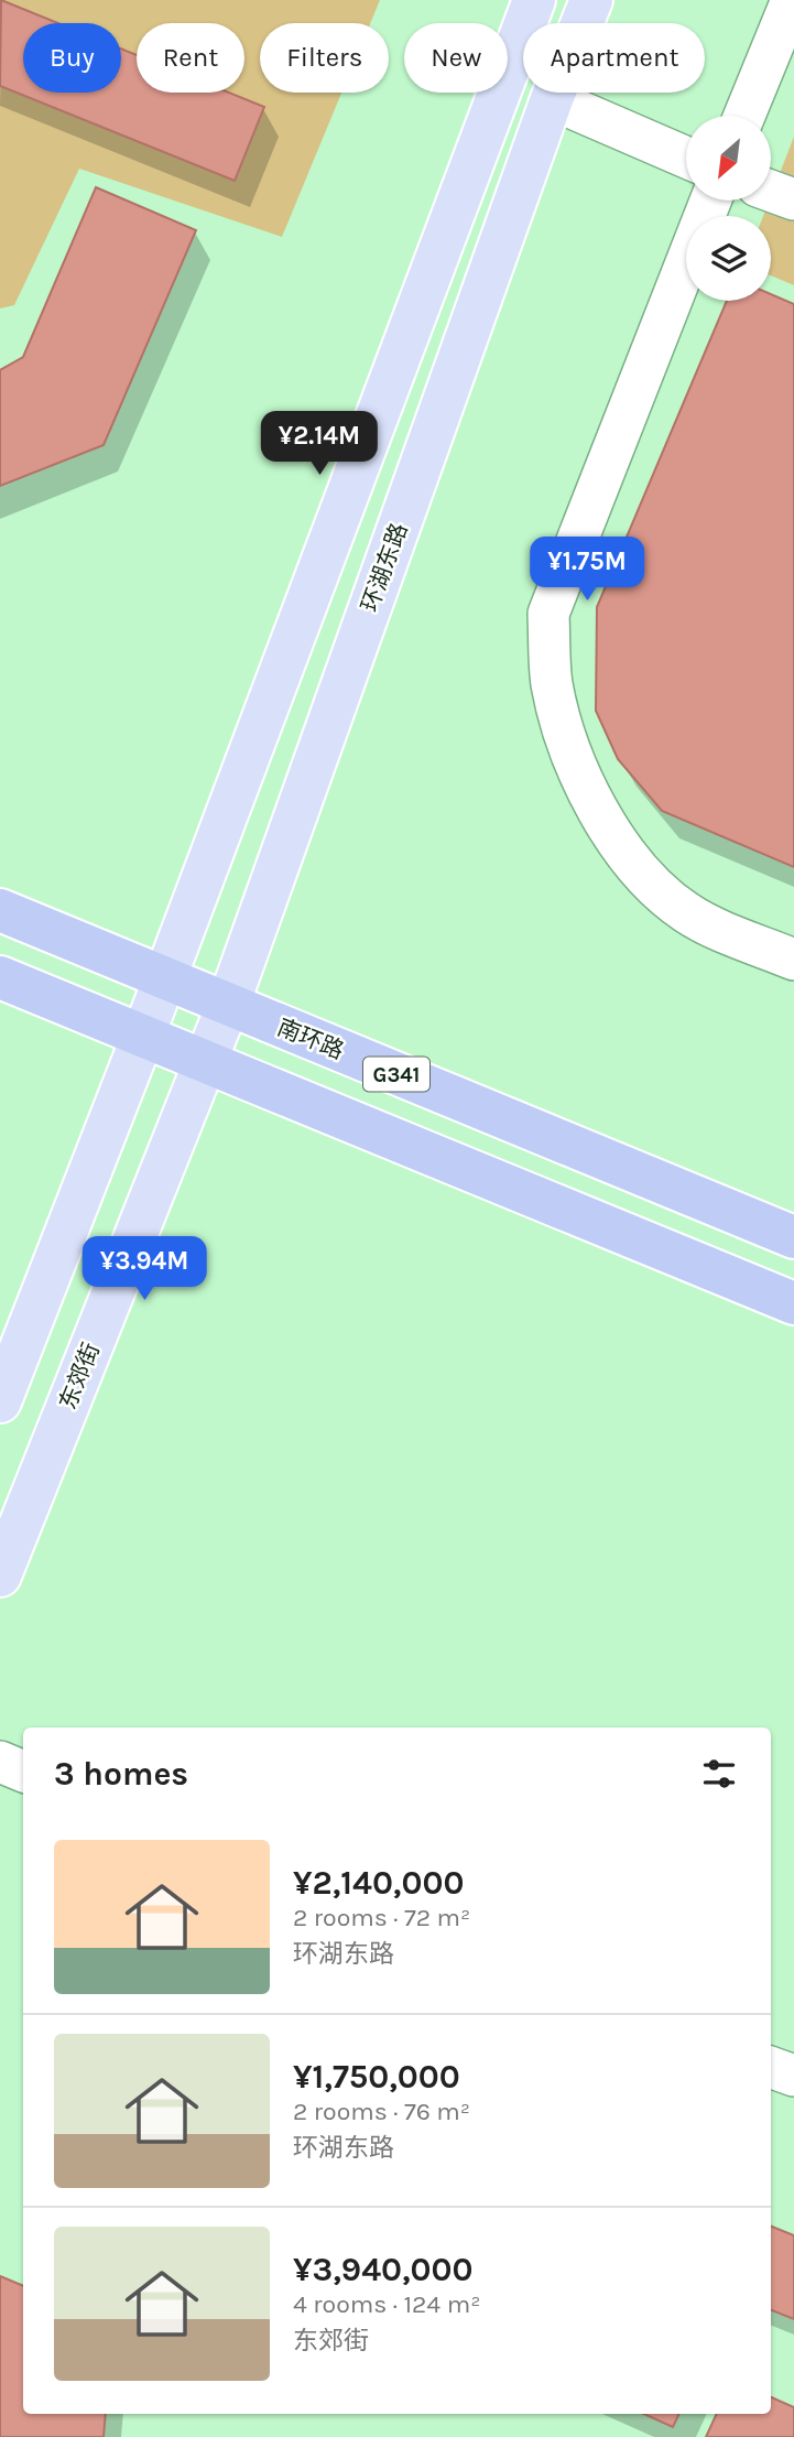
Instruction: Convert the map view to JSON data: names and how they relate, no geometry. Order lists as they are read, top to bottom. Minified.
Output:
{"streets":{"highway":["南环路","G341"],"main road":["环湖东路","东郊街"]},"crossings":[["环湖东路","南环路"],["环湖东路","东郊街"],["南环路","东郊街"],["G341","东郊街"]],"north":"bottom left","page":{"chip":["Buy","Rent","Filters","New","Apartment"],"price":["¥2.14M","¥1.75M","¥3.94M"],"heading":"3 homes","list":[{"name":"¥2,140,000","note":"2 rooms · 72 m² · 环湖东路"},{"name":"¥1,750,000","note":"2 rooms · 76 m² · 环湖东路"},{"name":"¥3,940,000","note":"4 rooms · 124 m² · 东郊街"}]}}
